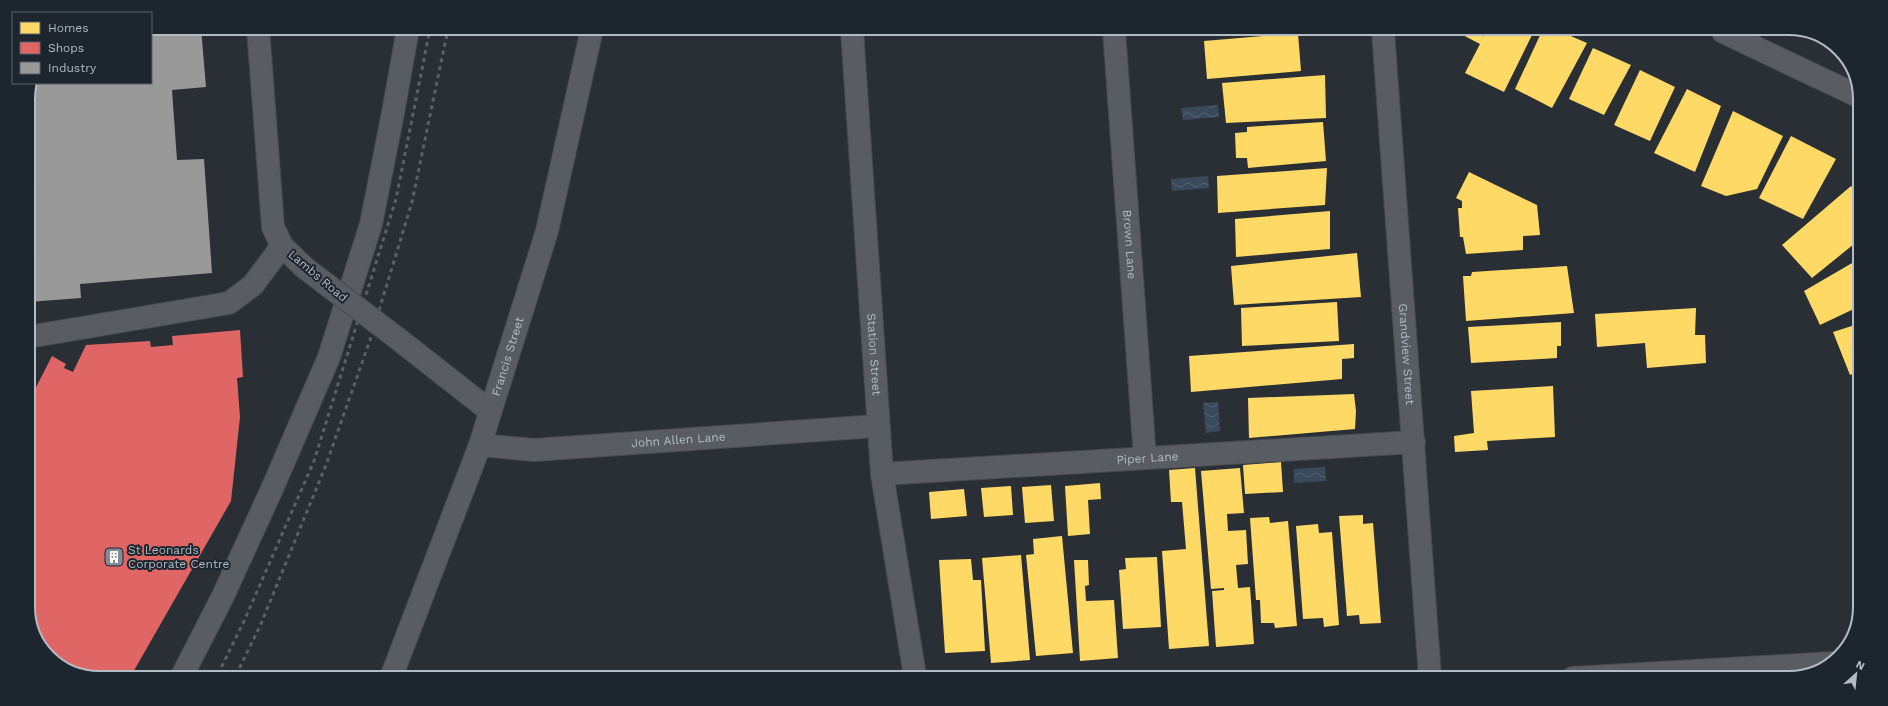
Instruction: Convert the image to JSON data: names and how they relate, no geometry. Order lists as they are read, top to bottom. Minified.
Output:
{"streets":{"street":["Brown Lane","Lambs Road","Station Street","Grandview Street","Francis Street","John Allen Lane","Piper Lane"]},"crossings":[["Brown Lane","Piper Lane"],["Lambs Road","Francis Street"],["Station Street","John Allen Lane"],["Station Street","Piper Lane"],["Grandview Street","Piper Lane"],["Francis Street","John Allen Lane"]],"places":{"building":["St Leonards Corporate Centre"]},"legend":["Homes","Shops","Industry"],"north":"top right"}
